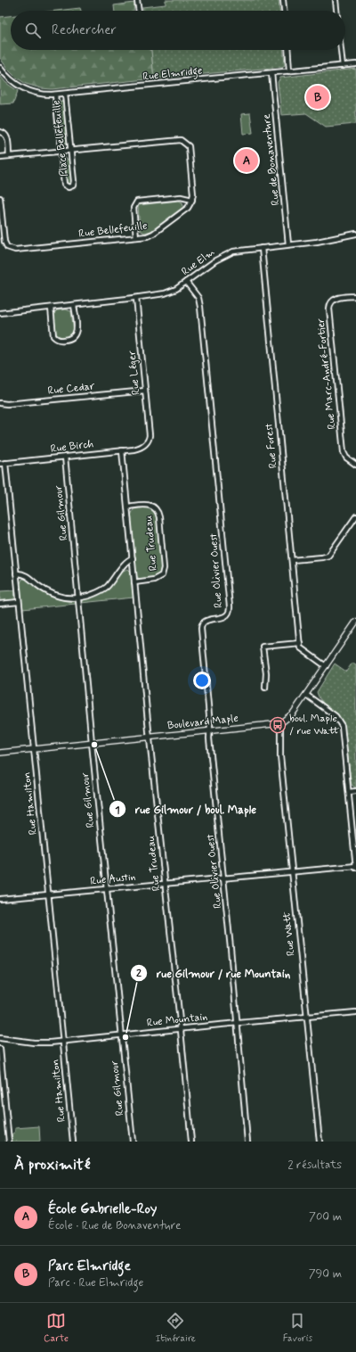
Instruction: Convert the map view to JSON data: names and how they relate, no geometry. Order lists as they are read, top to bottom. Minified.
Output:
{"streets":{"street":["Rue Elmridge","Place Bellefeuille","Rue de Bonaventure","Rue Bellefeuille","Rue Elm","Rue Léger","Rue Marc-André-Fortier","Rue Cedar","Rue Forest","Rue Birch","Rue Gilmour","Rue Trudeau","Rue Olivier Ouest","Boulevard Maple","Rue Hamilton","Rue Austin","Rue Watt","Rue Mountain"]},"crossings":[["Rue Elmridge","Place Bellefeuille"],["Rue Elmridge","Rue de Bonaventure"],["Rue de Bonaventure","Rue Elm"],["Rue Elm","Rue Léger"],["Rue Elm","Rue Forest"],["Rue Elm","Rue Olivier Ouest"],["Rue Léger","Rue Cedar"],["Rue Léger","Rue Birch"],["Rue Birch","Rue Gilmour"],["Rue Birch","Rue Trudeau"],["Rue Birch","Rue Hamilton"],["Rue Gilmour","Boulevard Maple"],["Rue Gilmour","Rue Austin"],["Rue Gilmour","Rue Mountain"],["Rue Trudeau","Boulevard Maple"],["Rue Trudeau","Rue Austin"],["Rue Trudeau","Rue Mountain"],["Rue Olivier Ouest","Boulevard Maple"],["Rue Olivier Ouest","Rue Austin"],["Rue Olivier Ouest","Rue Mountain"],["Boulevard Maple","Rue Hamilton"],["Boulevard Maple","Rue Watt"],["Rue Hamilton","Rue Austin"],["Rue Hamilton","Rue Mountain"],["Rue Austin","Rue Watt"],["Rue Watt","Rue Mountain"]],"places":{"bus stop":["boul. Maple / rue Watt"],"other":["rue Gilmour / boul. Maple","rue Gilmour / rue Mountain"]},"page":{"search":"Rechercher","pins":["B","A"],"heading":["À proximité","2 résultats"],"list":[{"mark":"A","name":"École Gabrielle-Roy","note":"École · Rue de Bonaventure","value":"700 m"},{"mark":"B","name":"Parc Elmridge","note":"Parc · Rue Elmridge","value":"790 m"}],"nav":["Carte","Itinéraire","Favoris"]}}
